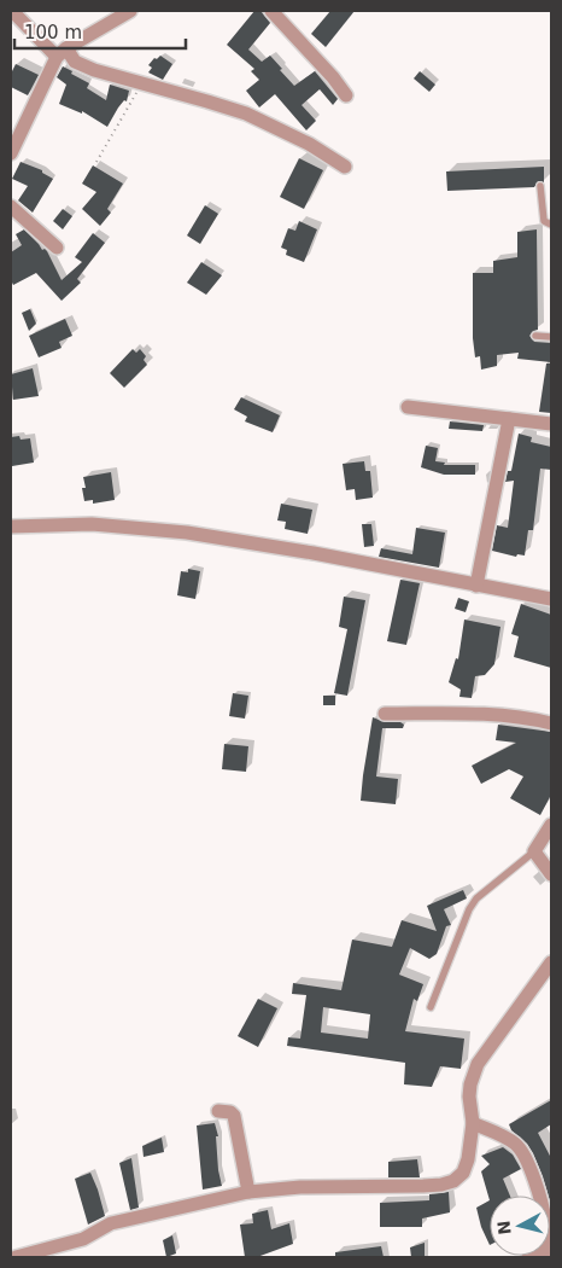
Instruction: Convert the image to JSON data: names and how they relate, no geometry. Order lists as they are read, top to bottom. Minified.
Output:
{"scale_bar":"100 m","north":"left"}
